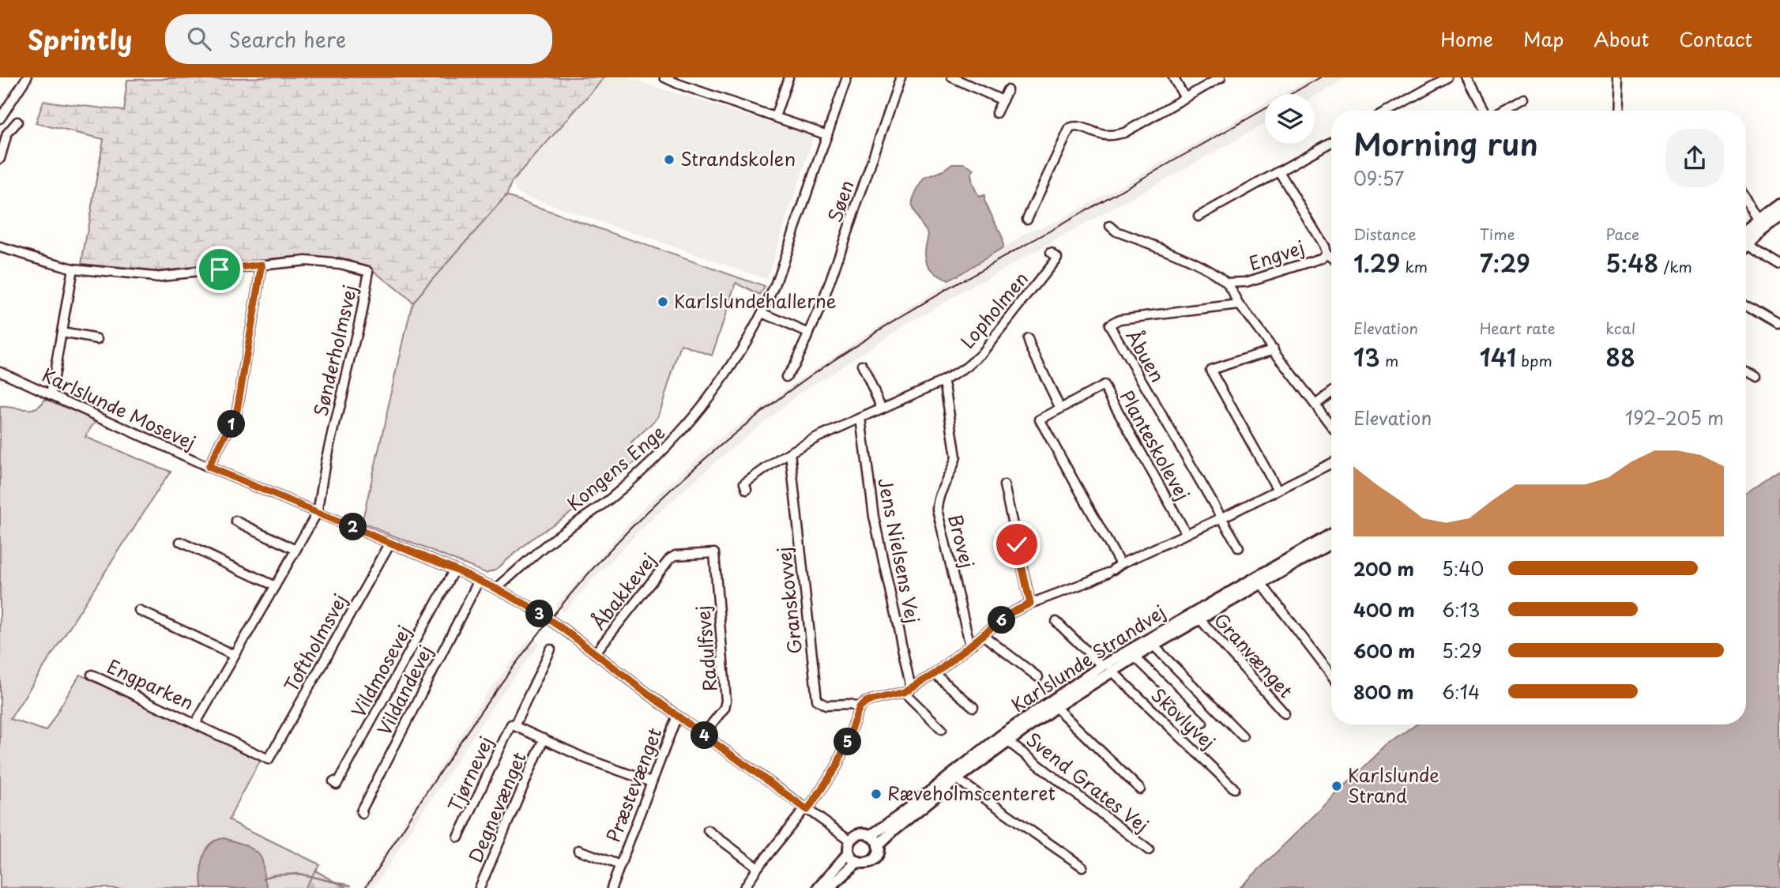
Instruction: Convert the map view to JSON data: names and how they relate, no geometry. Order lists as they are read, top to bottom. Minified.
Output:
{"streets":{"main road":["Karlslunde Strandvej"],"street":["Søen","Engvej","Lopholmen","Sønderholmsvej","Åbuen","Karlslunde Mosevej","Planteskolevej","Kongens Enge","Brovej","Jens Nielsens Vej","Åbakkevej","Granskovvej","Toftholmsvej","Radulfsvej","Granvænget","Vildmosevej","Engparken","Vildandevej","Skovlyvej","Tjørnevej","Svend Grates Vej","Præstevænget","Degnevænget"]},"crossings":[["Lopholmen","Brovej"],["Lopholmen","Jens Nielsens Vej"],["Lopholmen","Granskovvej"],["Sønderholmsvej","Karlslunde Mosevej"],["Sønderholmsvej","Engparken"],["Karlslunde Mosevej","Kongens Enge"],["Karlslunde Mosevej","Åbakkevej"],["Karlslunde Mosevej","Toftholmsvej"],["Karlslunde Mosevej","Radulfsvej"],["Karlslunde Mosevej","Karlslunde Strandvej"],["Karlslunde Mosevej","Vildmosevej"],["Karlslunde Mosevej","Engparken"],["Karlslunde Mosevej","Vildandevej"],["Karlslunde Mosevej","Præstevænget"],["Åbakkevej","Radulfsvej"],["Toftholmsvej","Engparken"],["Granvænget","Karlslunde Strandvej"],["Karlslunde Strandvej","Skovlyvej"],["Karlslunde Strandvej","Svend Grates Vej"]],"places":["Strandskolen","Karlslundehallerne","Karlslunde Strand","Ræveholmscenteret"],"page":{"header":"Sprintly","search":"Search here","nav":["Home","Map","About","Contact"],"heading":["Morning run","09:57"],"stats":[["Distance","1.29 km"],["Time","7:29"],["Pace","5:48 /km"],["Elevation","13 m"],["Heart rate","141 bpm"],["kcal","88"]],"chart":["Elevation","192–205 m"],"pins":["1","2","3","6","4","5"],"list":[{"name":"200 m","note":"5:40"},{"name":"400 m","note":"6:13"},{"name":"600 m","note":"5:29"},{"name":"800 m","note":"6:14"}]}}
